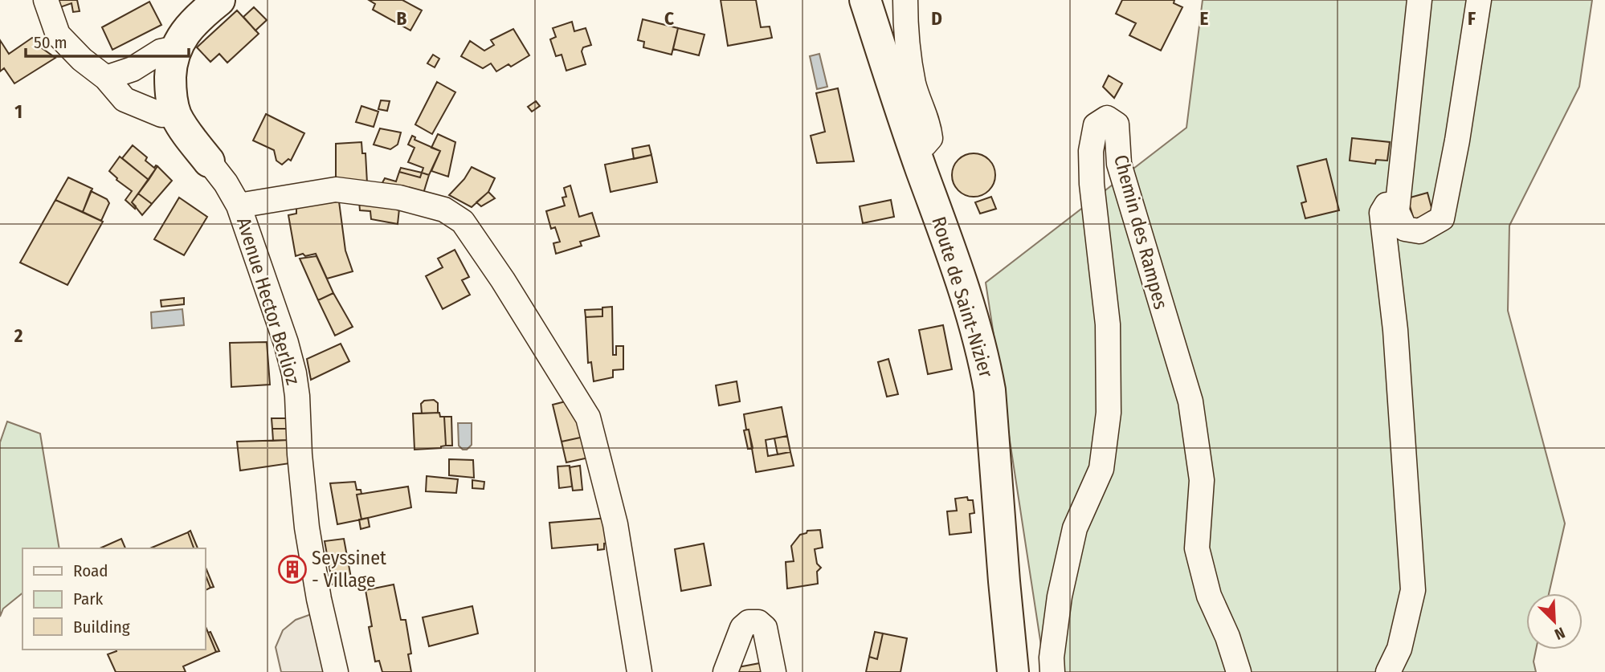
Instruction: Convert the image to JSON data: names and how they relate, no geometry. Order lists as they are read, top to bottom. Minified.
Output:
{"streets":{"main road":["Route de Saint-Nizier","Avenue Hector Berlioz"],"street":["Chemin des Rampes"]},"places":{"building":["Seyssinet - Village"]},"legend":["Road","Park","Building"],"scale_bar":"50 m","north":"bottom right","grid":{"columns":["B","C","D","E","F"],"rows":["1","2"]}}
